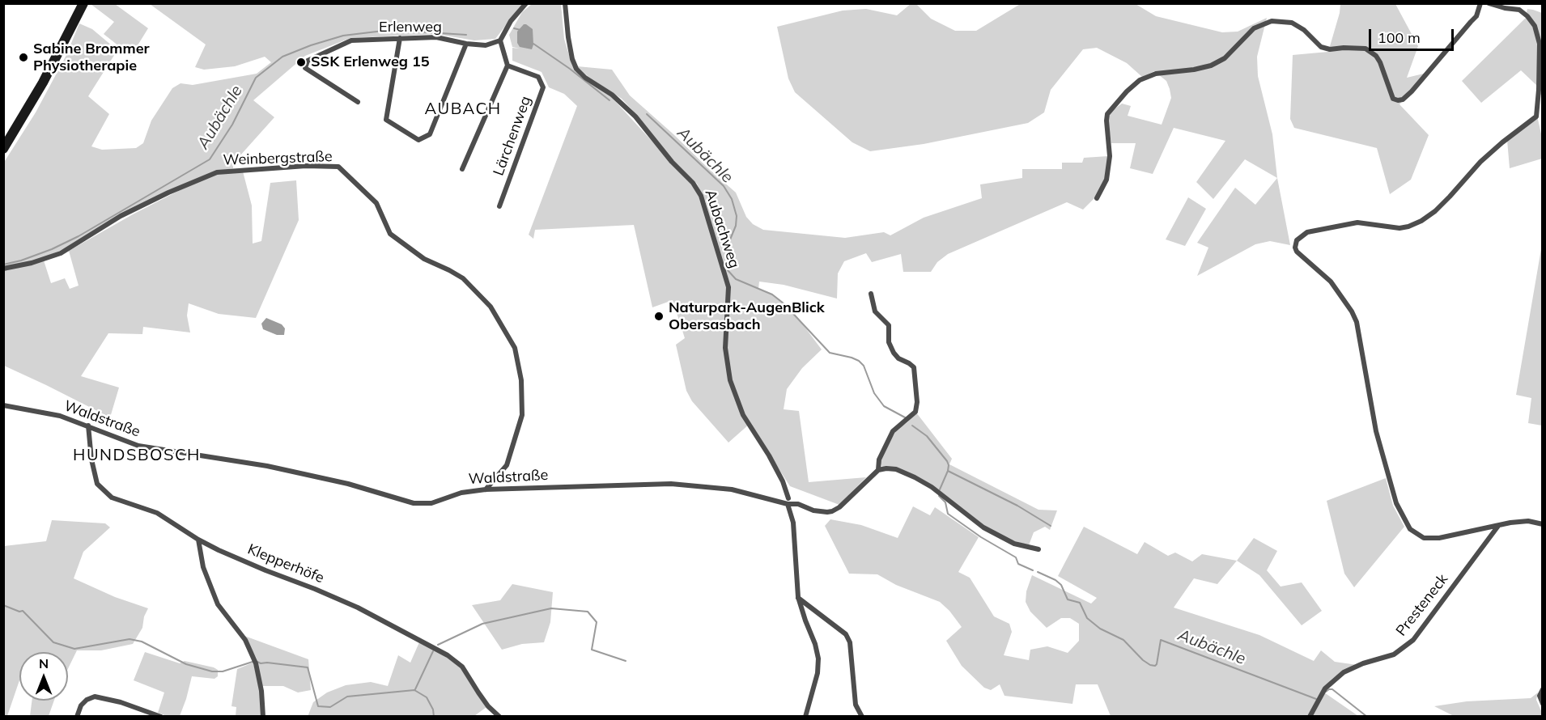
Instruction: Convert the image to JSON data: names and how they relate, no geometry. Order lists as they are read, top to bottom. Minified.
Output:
{"streets":{"street":["Erlenweg","Lärchenweg","Weinbergstraße","Aubachweg","Waldstraße","Klepperhöfe","Presteneck"]},"crossings":[["Weinbergstraße","Waldstraße"],["Aubachweg","Waldstraße"],["Waldstraße","Klepperhöfe"]],"districts":["AUBACH","HUNDSBOSCH"],"water":["Aubächle"],"places":["Sabine Brommer Physiotherapie","SSK Erlenweg 15","Naturpark-AugenBlick Obersasbach"],"scale_bar":"100 m","north":"top"}
